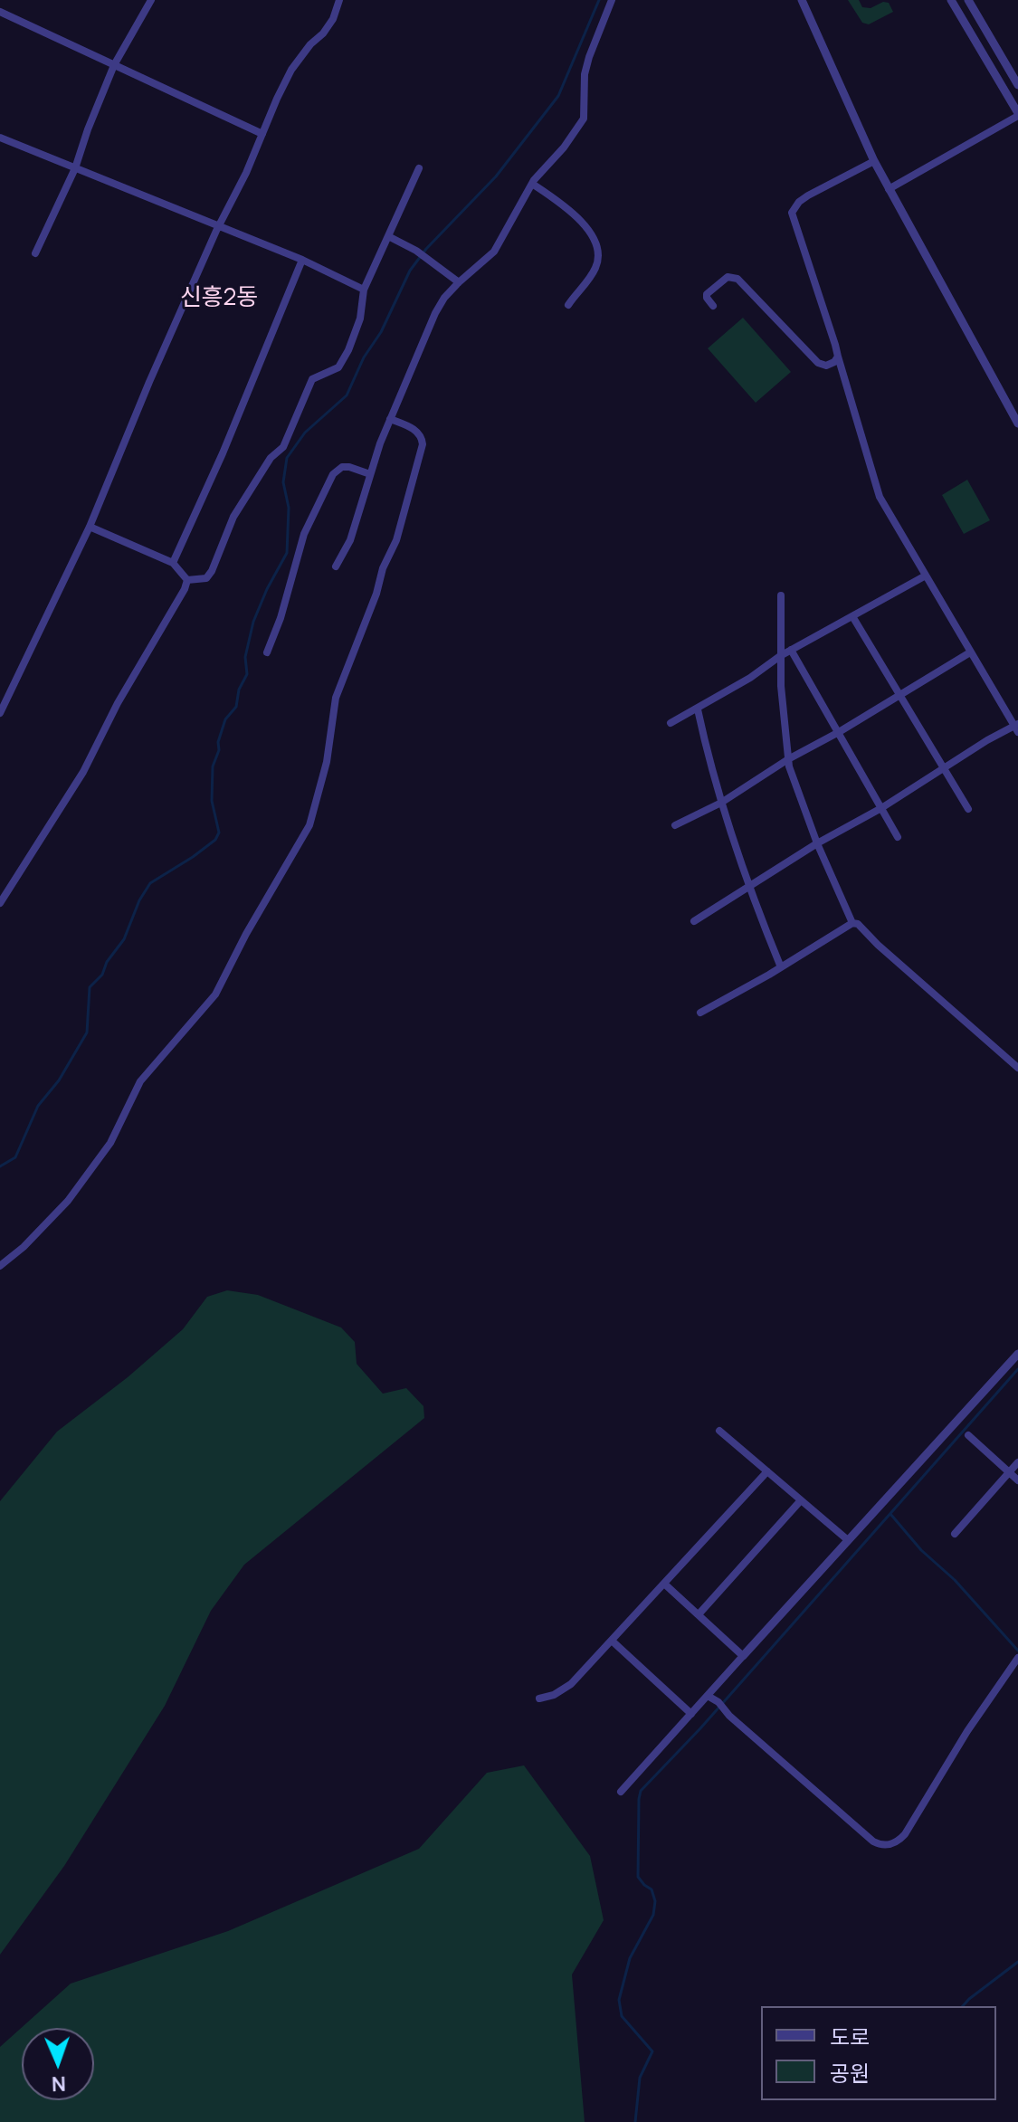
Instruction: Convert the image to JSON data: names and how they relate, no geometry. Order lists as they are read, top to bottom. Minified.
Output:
{"districts":["신흥2동"],"legend":["도로","공원"],"north":"bottom"}
